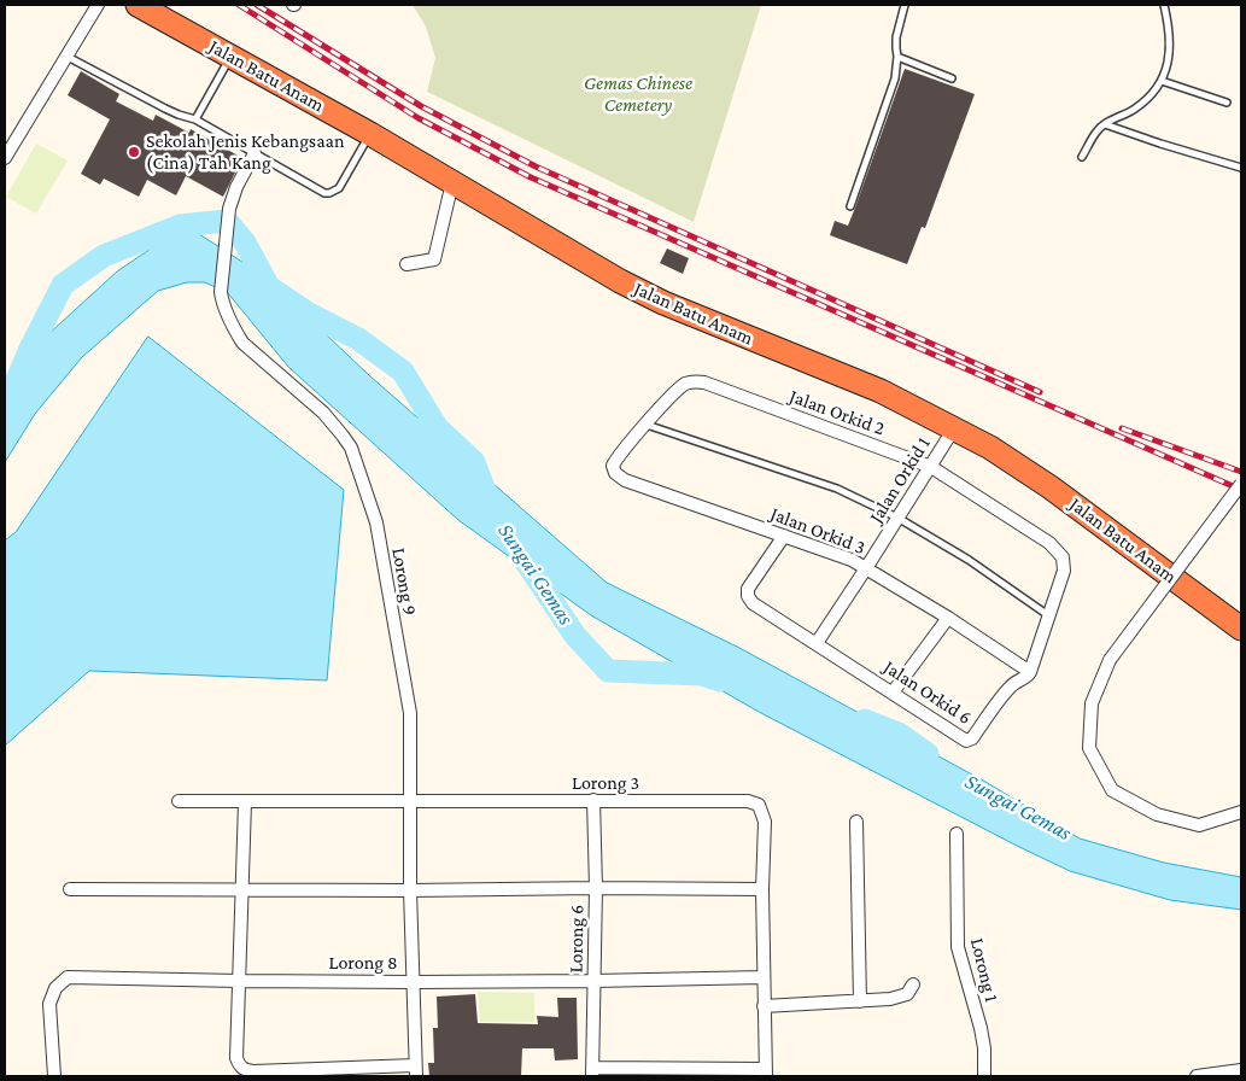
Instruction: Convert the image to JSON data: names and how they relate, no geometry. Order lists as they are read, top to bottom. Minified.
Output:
{"streets":{"highway":["Jalan Batu Anam"],"street":["Jalan Orkid 2","Jalan Orkid 1","Jalan Orkid 3","Lorong 9","Jalan Orkid 6","Lorong 3","Lorong 6","Lorong 8","Lorong 1"]},"crossings":[["Jalan Batu Anam","Jalan Orkid 1"],["Jalan Orkid 2","Jalan Orkid 1"],["Jalan Orkid 2","Jalan Orkid 3"],["Jalan Orkid 1","Jalan Orkid 3"],["Jalan Orkid 1","Jalan Orkid 6"],["Jalan Orkid 3","Jalan Orkid 6"],["Lorong 9","Lorong 3"],["Lorong 9","Lorong 8"],["Lorong 3","Lorong 6"],["Lorong 3","Lorong 8"],["Lorong 6","Lorong 8"]],"water":["Sungai Gemas"],"parks":["Gemas Chinese Cemetery"],"places":["Sekolah Jenis Kebangsaan (Cina) Tah Kang"]}
